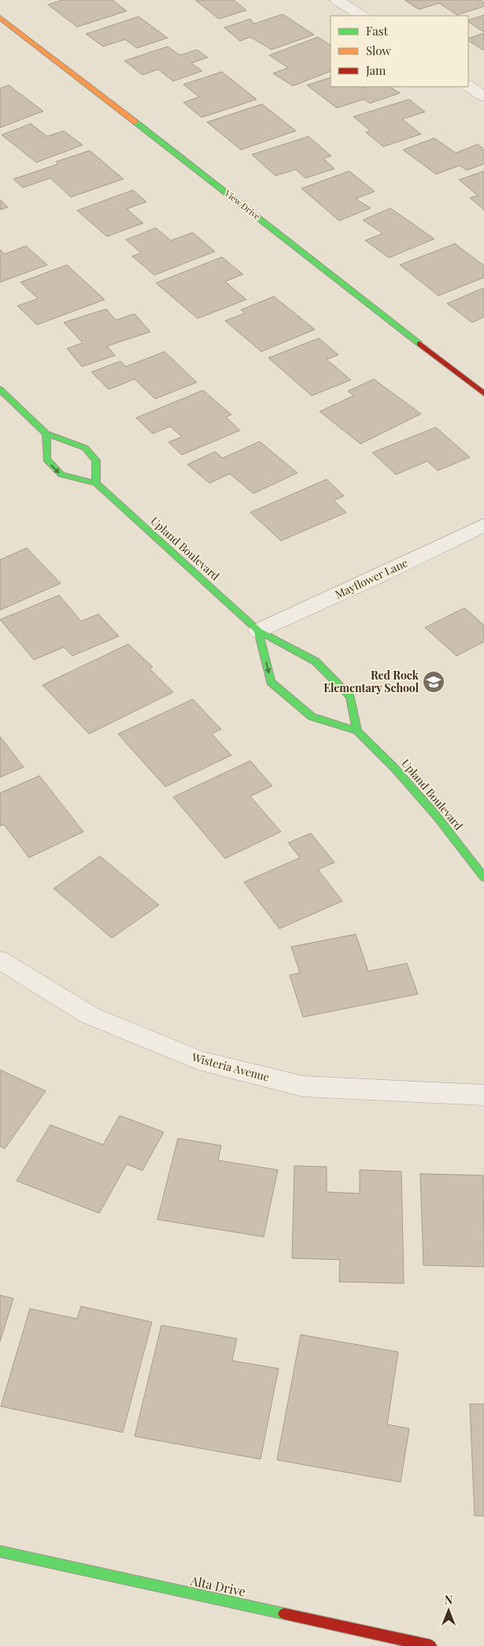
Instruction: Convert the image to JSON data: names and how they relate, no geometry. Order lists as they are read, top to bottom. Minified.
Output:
{"streets":{"street":["View Drive","Upland Boulevard","Mayflower Lane","Wisteria Avenue","Alta Drive"]},"crossings":[["Upland Boulevard","Mayflower Lane"]],"places":{"school or university":["Red Rock Elementary School"]},"legend":["Fast","Slow","Jam"],"north":"top"}
